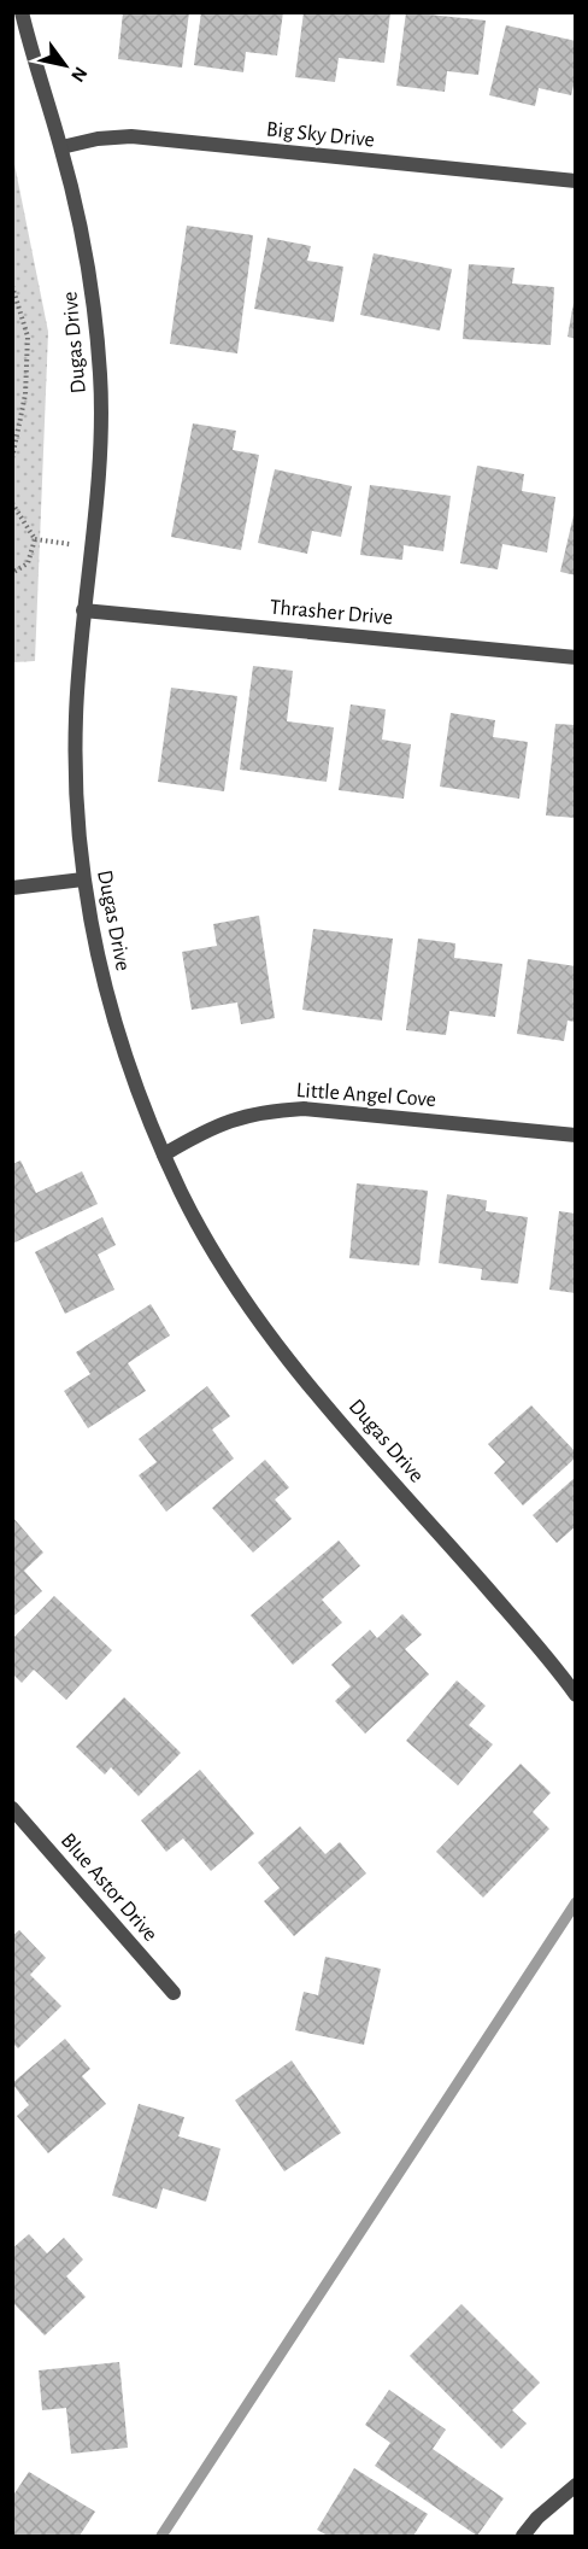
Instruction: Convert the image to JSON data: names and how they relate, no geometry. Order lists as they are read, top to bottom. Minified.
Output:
{"streets":{"street":["Big Sky Drive","Dugas Drive","Thrasher Drive","Little Angel Cove","Blue Astor Drive"]},"crossings":[["Big Sky Drive","Dugas Drive"],["Dugas Drive","Thrasher Drive"],["Dugas Drive","Little Angel Cove"]],"north":"bottom right"}
